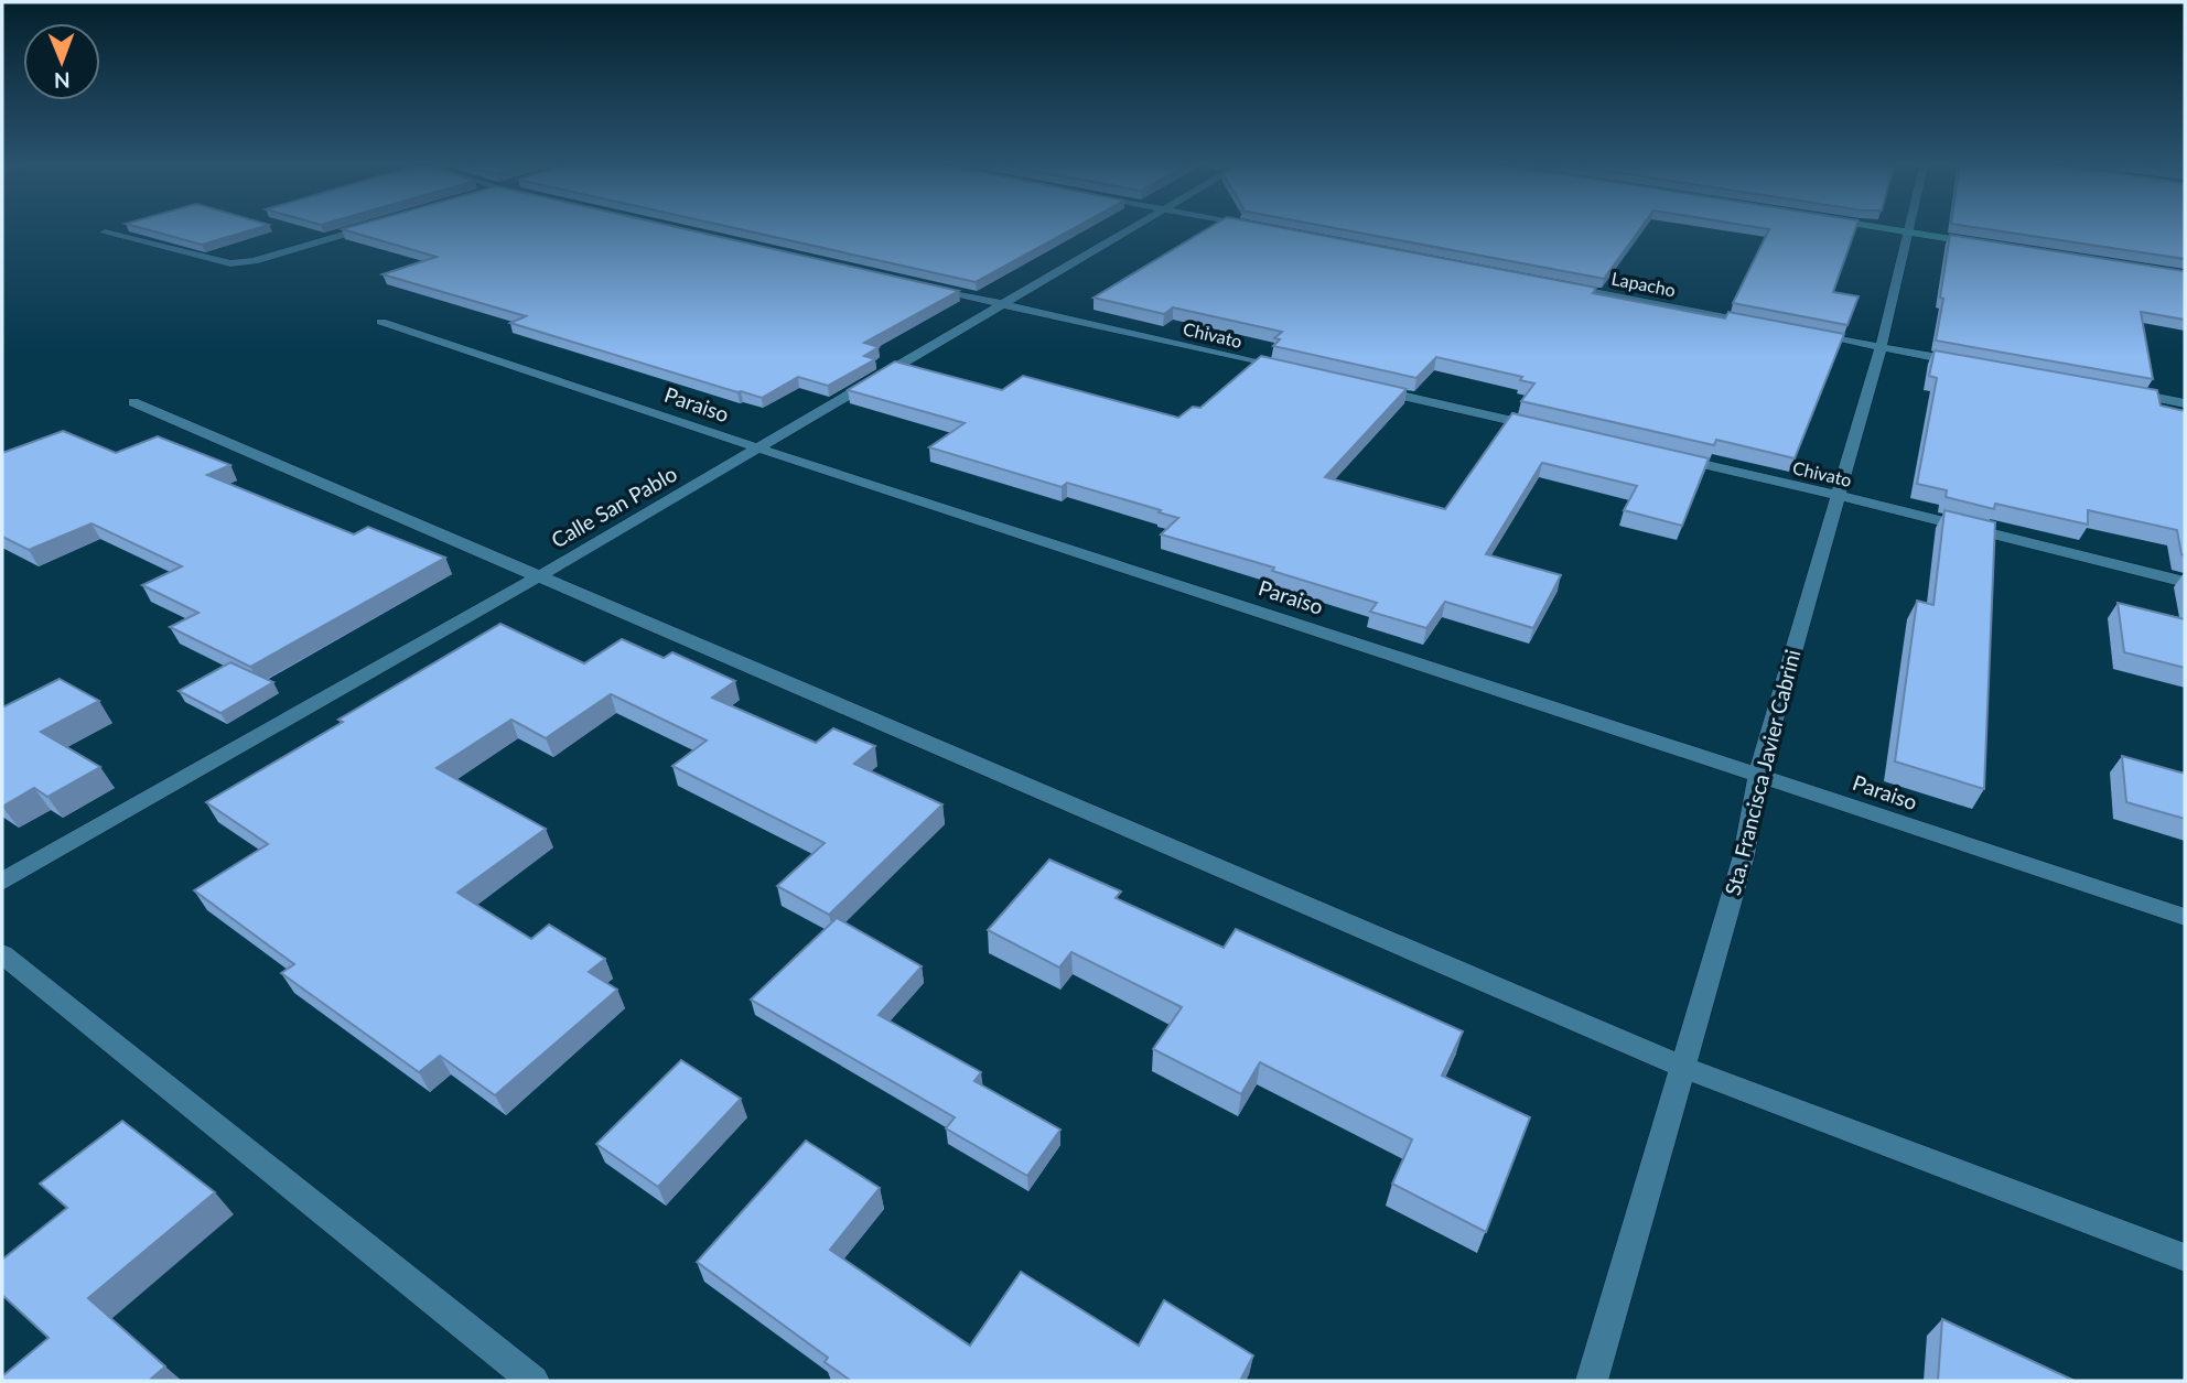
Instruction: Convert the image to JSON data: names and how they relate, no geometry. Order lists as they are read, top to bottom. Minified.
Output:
{"streets":{"street":["Lapacho","Chivato","Paraiso","Calle San Pablo","Sta. Francisca Javier Cabrini"]},"crossings":[["Chivato","Calle San Pablo"],["Chivato","Sta. Francisca Javier Cabrini"],["Paraiso","Calle San Pablo"],["Paraiso","Sta. Francisca Javier Cabrini"]],"north":"bottom"}
